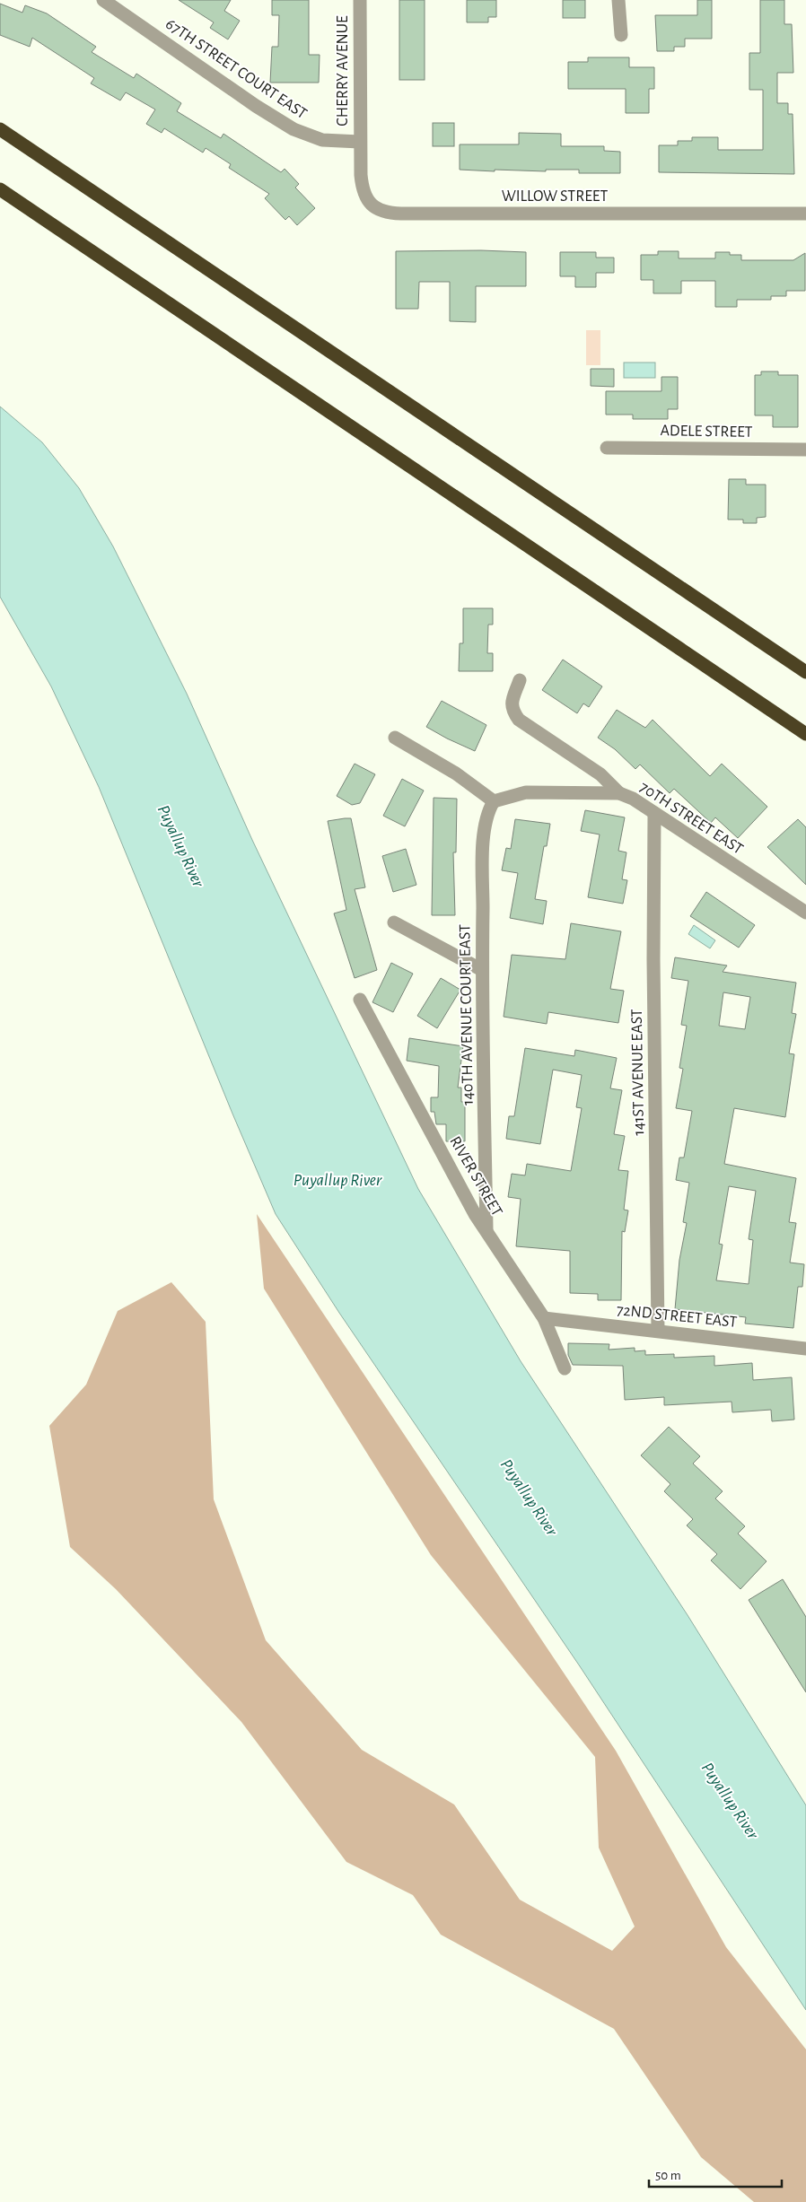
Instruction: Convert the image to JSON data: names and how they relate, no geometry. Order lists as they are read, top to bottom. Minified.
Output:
{"streets":{"street":["67TH STREET COURT EAST","CHERRY AVENUE","WILLOW STREET","ADELE STREET","70TH STREET EAST","140TH AVENUE COURT EAST","141ST AVENUE EAST","RIVER STREET","72ND STREET EAST"]},"crossings":[["67TH STREET COURT EAST","CHERRY AVENUE"],["67TH STREET COURT EAST","WILLOW STREET"],["CHERRY AVENUE","WILLOW STREET"],["70TH STREET EAST","140TH AVENUE COURT EAST"],["70TH STREET EAST","141ST AVENUE EAST"],["140TH AVENUE COURT EAST","RIVER STREET"],["141ST AVENUE EAST","72ND STREET EAST"],["RIVER STREET","72ND STREET EAST"]],"water":["Puyallup River"],"scale_bar":"50 m"}
